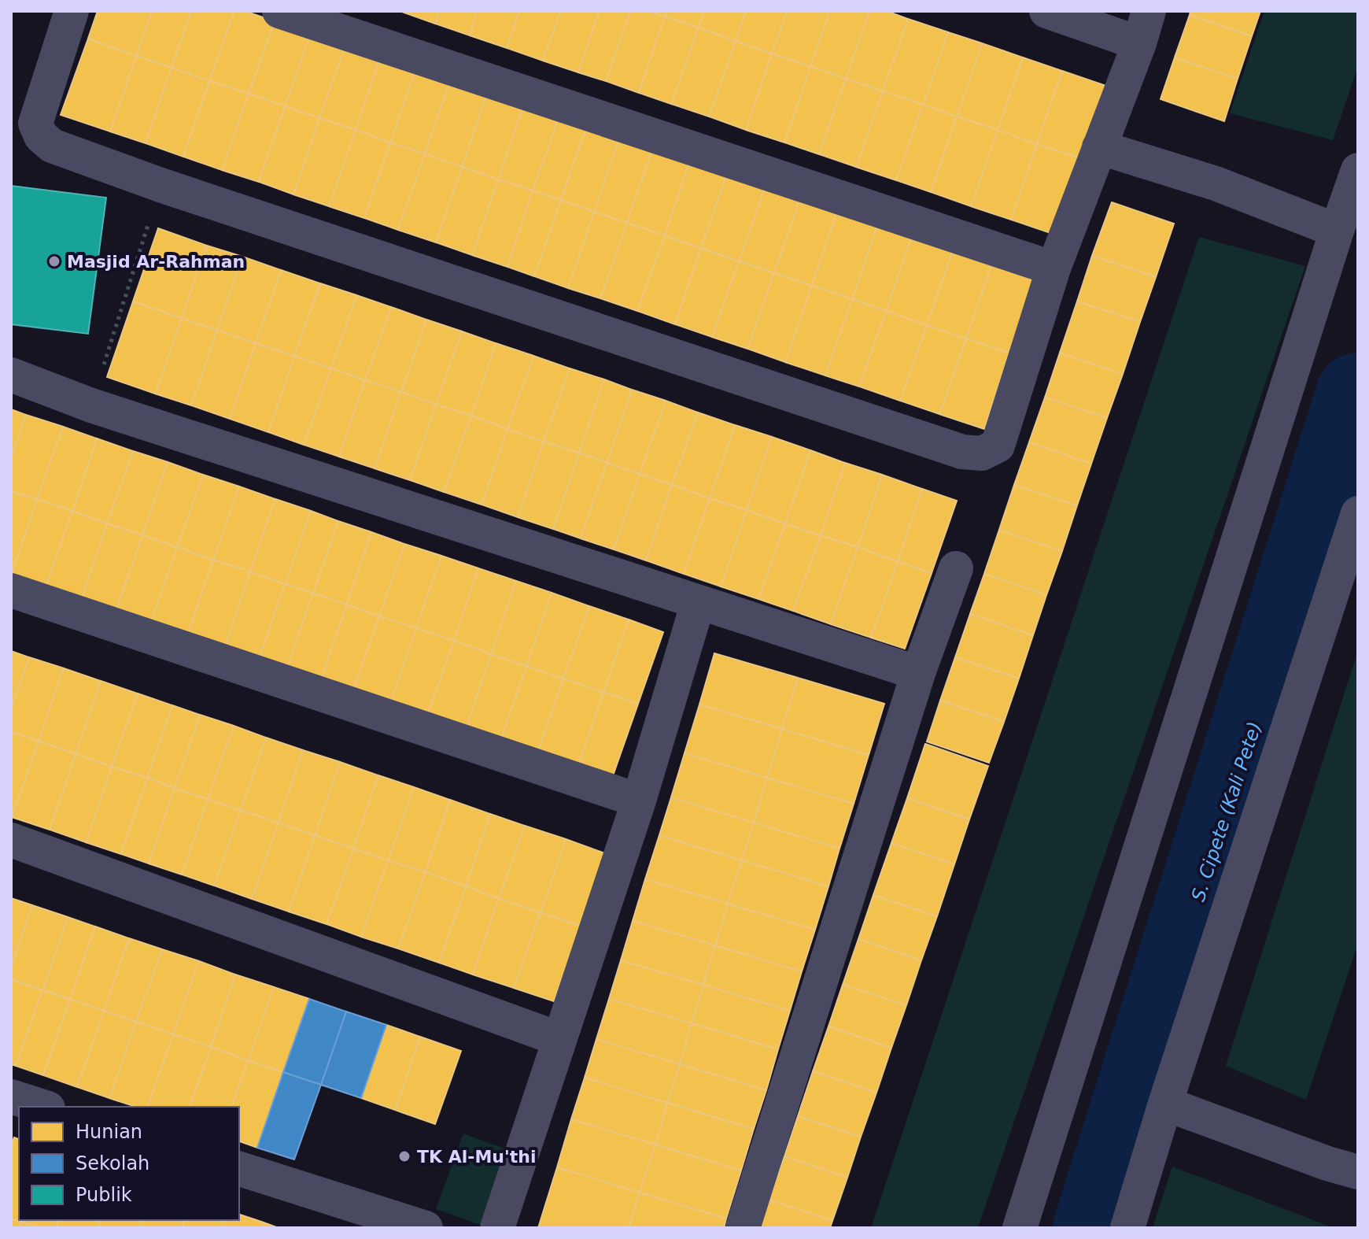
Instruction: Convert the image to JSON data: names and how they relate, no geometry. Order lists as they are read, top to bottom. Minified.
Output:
{"water":["S. Cipete (Kali Pete)"],"places":["Masjid Ar-Rahman","TK Al-Mu'thi"],"legend":["Hunian","Sekolah","Publik"]}
